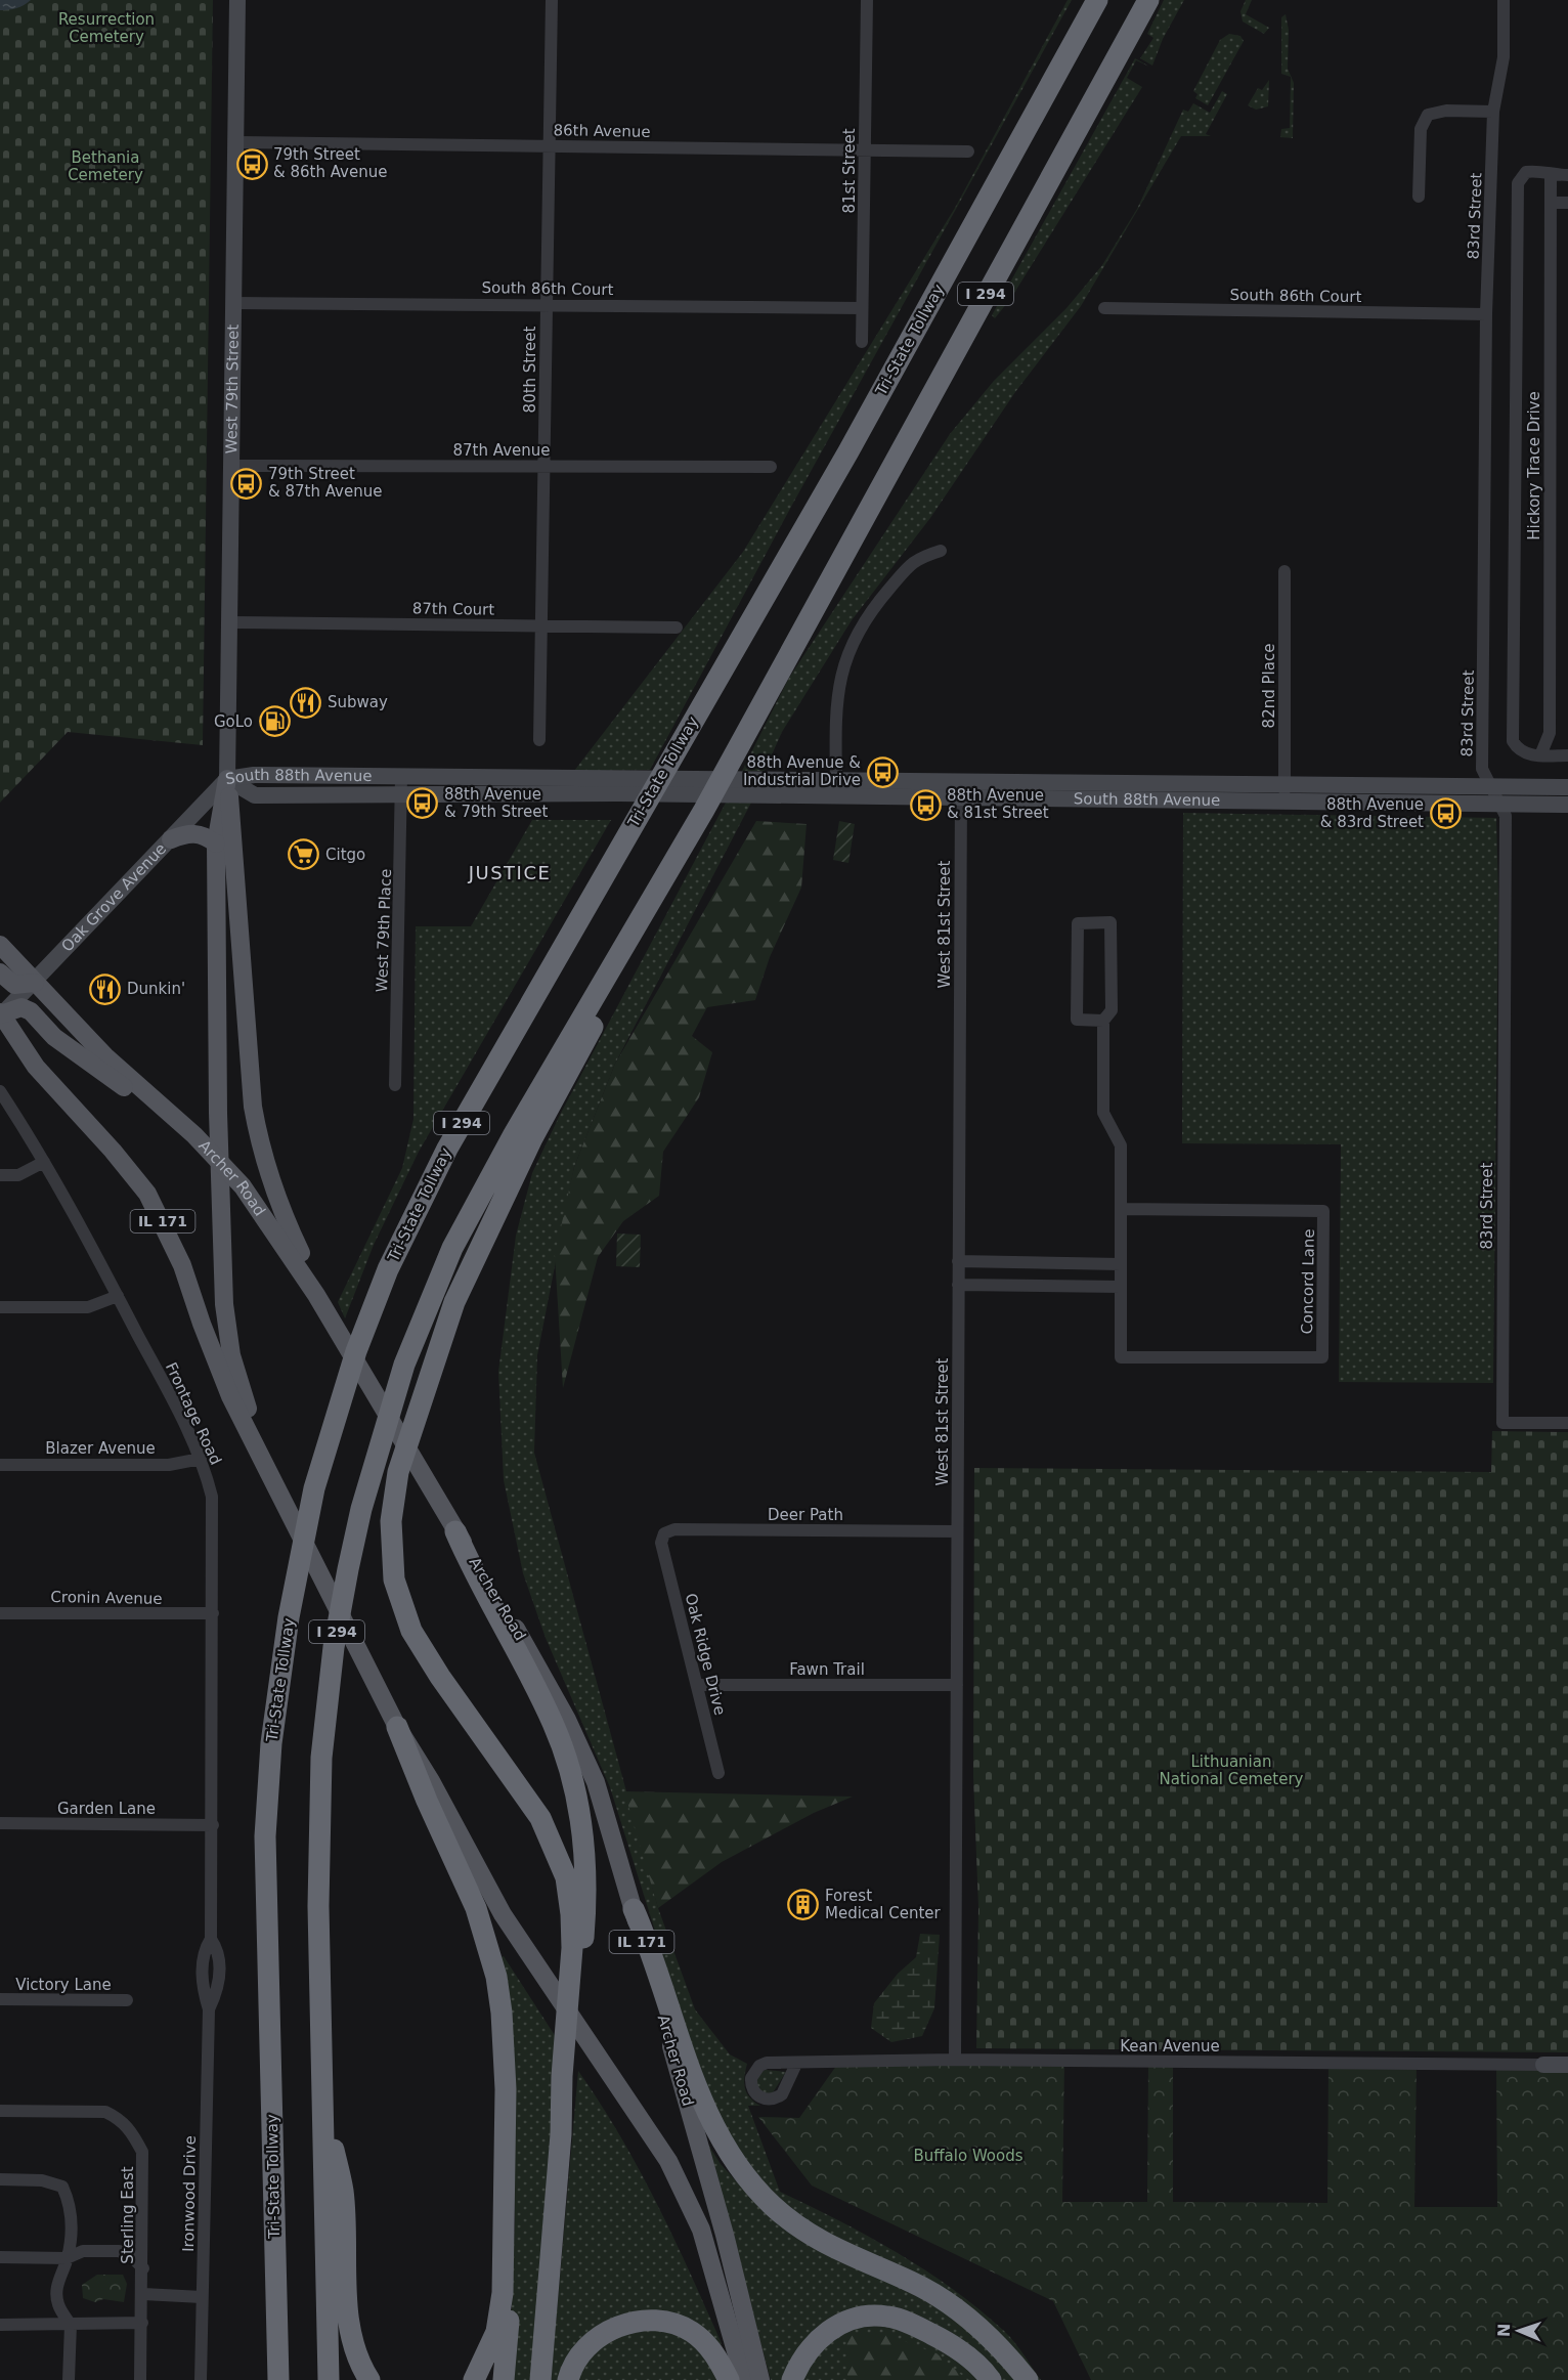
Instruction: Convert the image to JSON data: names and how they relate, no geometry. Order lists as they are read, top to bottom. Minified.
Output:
{"streets":{"highway":["I 294","Tri-State Tollway"],"main road":["Archer Road","IL 171"],"street":["86th Avenue","81st Street","83rd Street","South 86th Court","80th Street","West 79th Street","87th Avenue","Hickory Trace Drive","87th Court","82nd Place","South 88th Avenue","Oak Grove Avenue","West 81st Street","West 79th Place","Concord Lane","Frontage Road","Blazer Avenue","Deer Path","Cronin Avenue","Oak Ridge Drive","Fawn Trail","Garden Lane","Victory Lane","Kean Avenue","Ironwood Drive","Sterling East"]},"crossings":[["86th Avenue","81st Street"],["86th Avenue","80th Street"],["86th Avenue","West 79th Street"],["81st Street","South 86th Court"],["83rd Street","South 86th Court"],["83rd Street","South 88th Avenue"],["South 86th Court","80th Street"],["South 86th Court","West 79th Street"],["80th Street","87th Avenue"],["80th Street","87th Court"],["West 79th Street","87th Avenue"],["West 79th Street","87th Court"],["West 79th Street","South 88th Avenue"],["West 79th Street","Oak Grove Avenue"],["82nd Place","South 88th Avenue"],["South 88th Avenue","Oak Grove Avenue"],["South 88th Avenue","West 81st Street"],["South 88th Avenue","West 79th Place"],["Oak Grove Avenue","Archer Road"],["Oak Grove Avenue","IL 171"],["West 81st Street","Deer Path"],["West 81st Street","Fawn Trail"],["West 81st Street","Kean Avenue"],["Frontage Road","Blazer Avenue"],["Frontage Road","Cronin Avenue"],["Frontage Road","Garden Lane"],["Frontage Road","Ironwood Drive"],["Deer Path","Oak Ridge Drive"],["Oak Ridge Drive","Fawn Trail"],["Garden Lane","Ironwood Drive"]],"districts":["JUSTICE"],"parks":["Resurrection Cemetery","Bethania Cemetery","Lithuanian National Cemetery","Buffalo Woods"],"places":{"bus stop":["79th Street & 86th Avenue","79th Street & 87th Avenue","88th Avenue & Industrial Drive","88th Avenue & 79th Street","88th Avenue & 81st Street","88th Avenue & 83rd Street"],"restaurant":["Subway","Dunkin'"],"fuel station":["GoLo"],"supermarket":["Citgo"],"building":["Forest Medical Center"]},"north":"left"}
